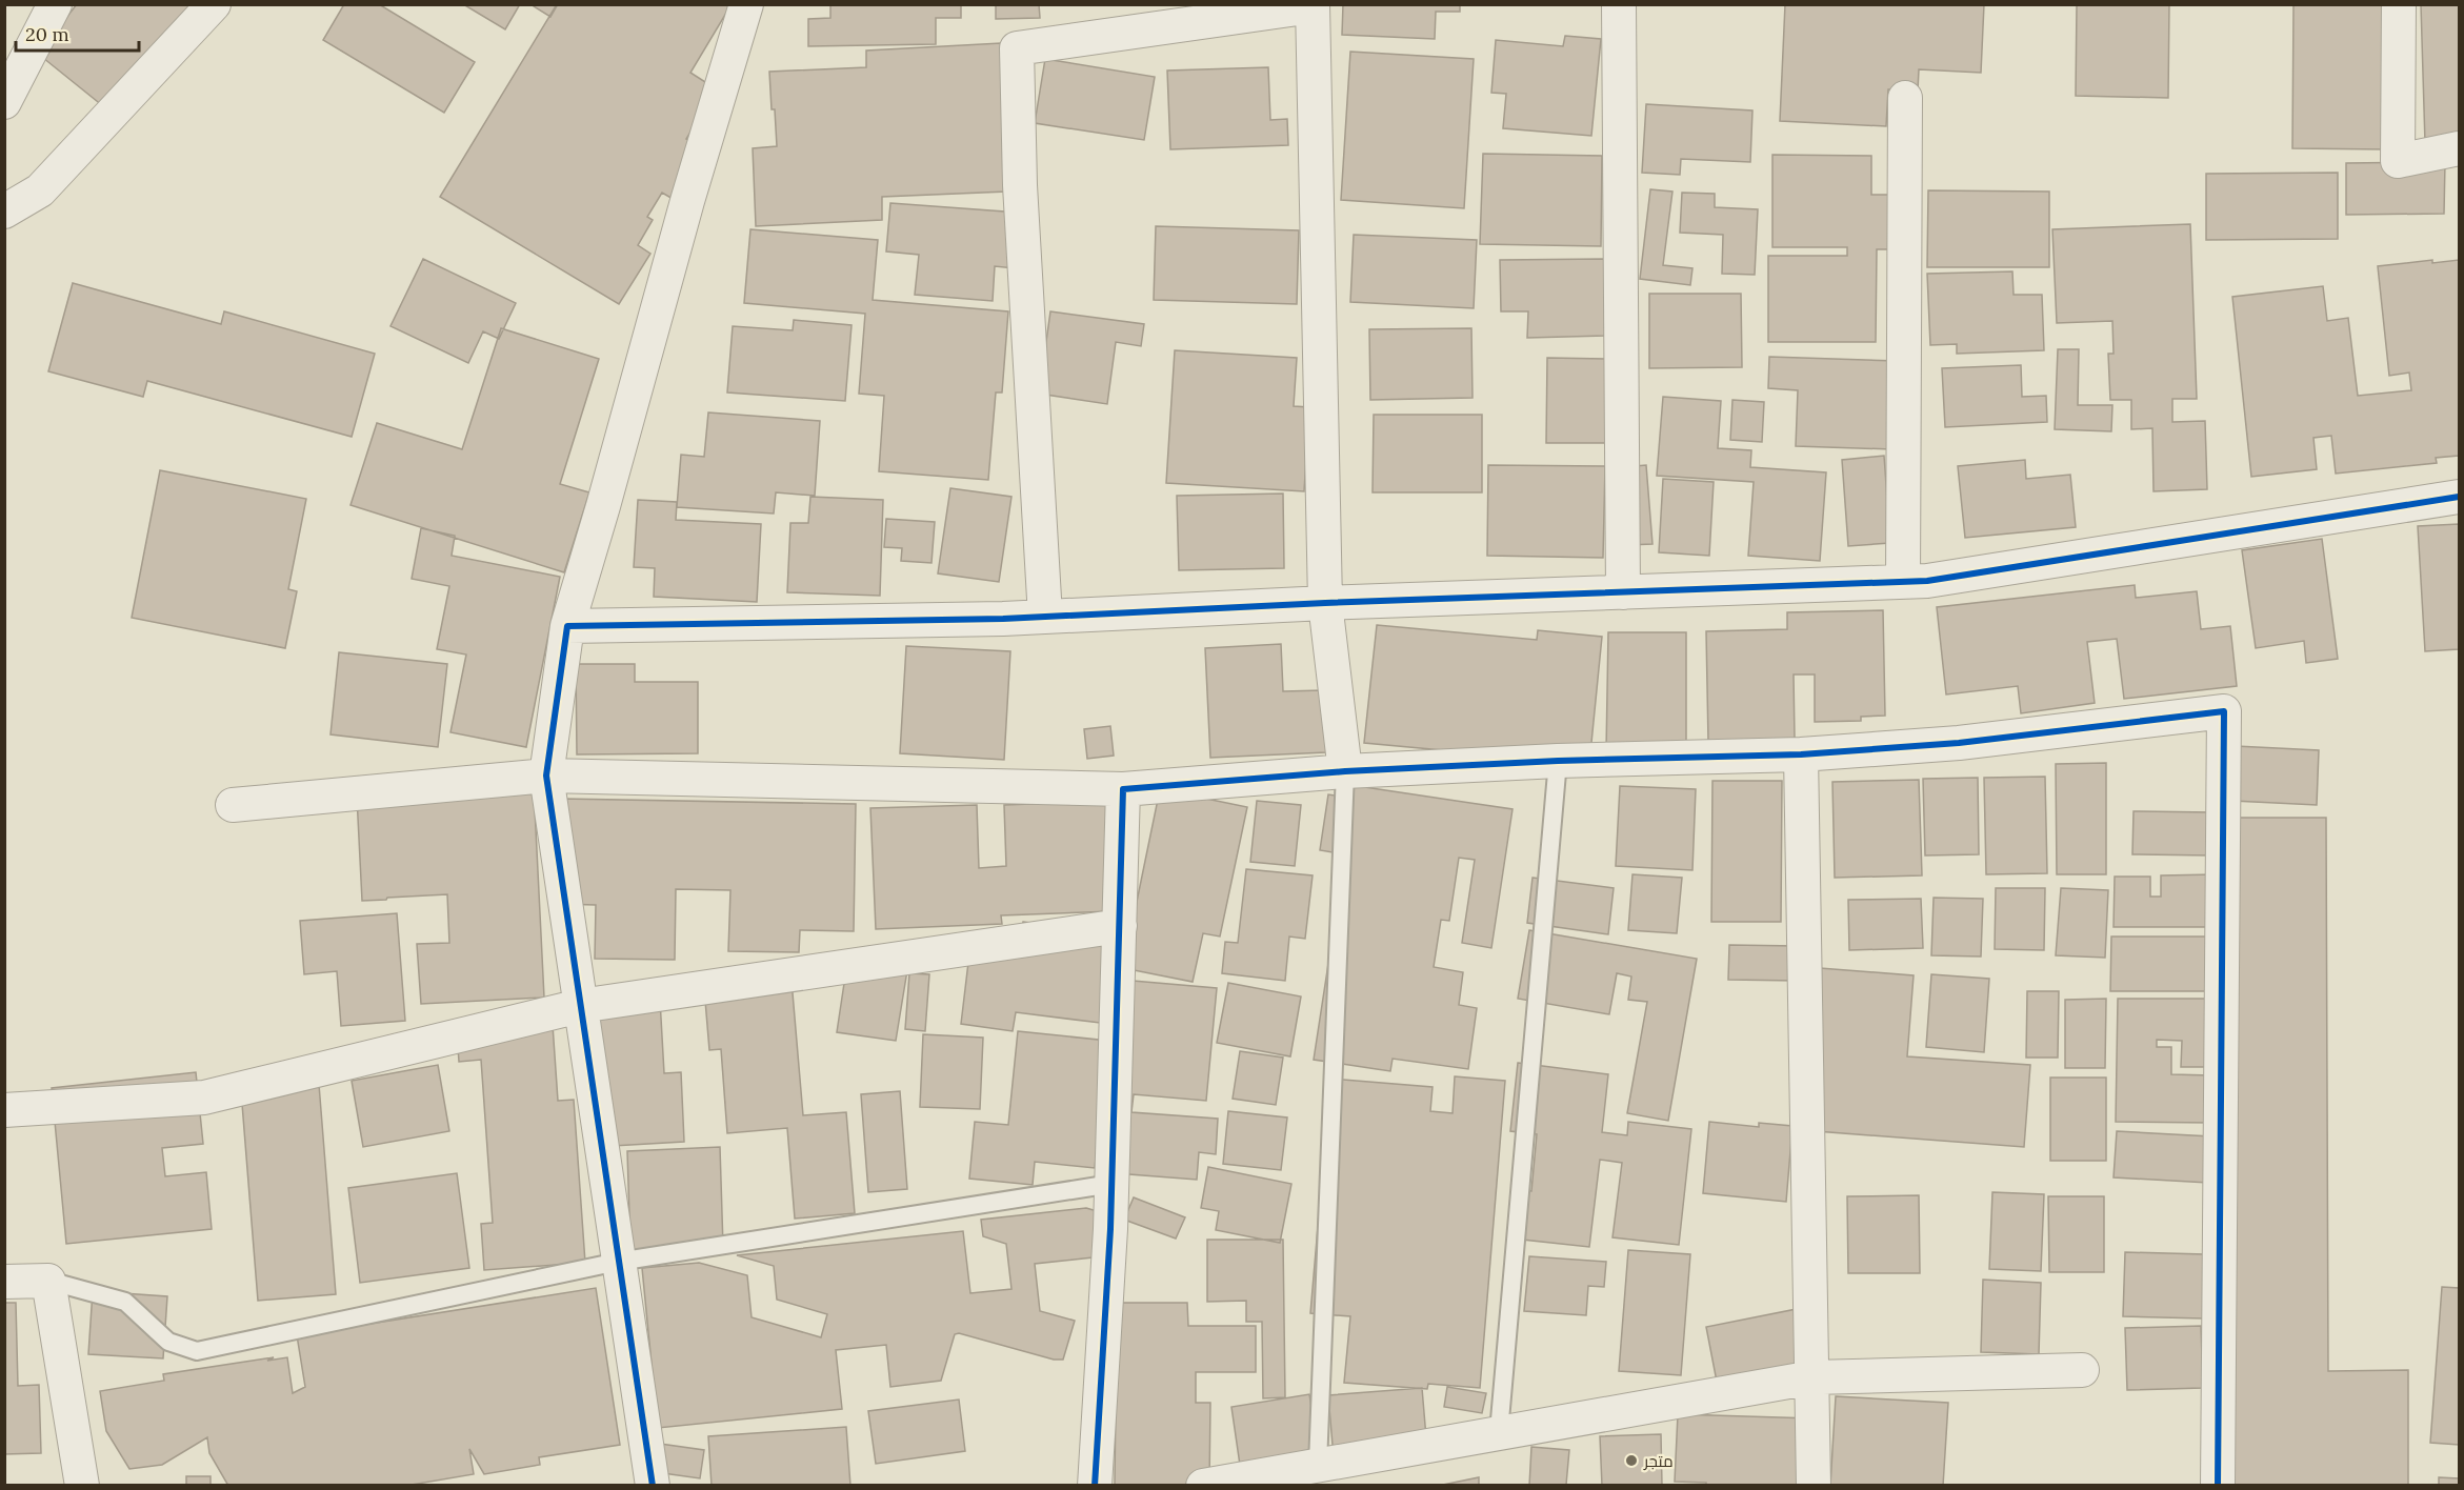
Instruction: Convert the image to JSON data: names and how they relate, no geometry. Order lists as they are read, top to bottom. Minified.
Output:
{"places":["متجر"],"scale_bar":"20 m"}
